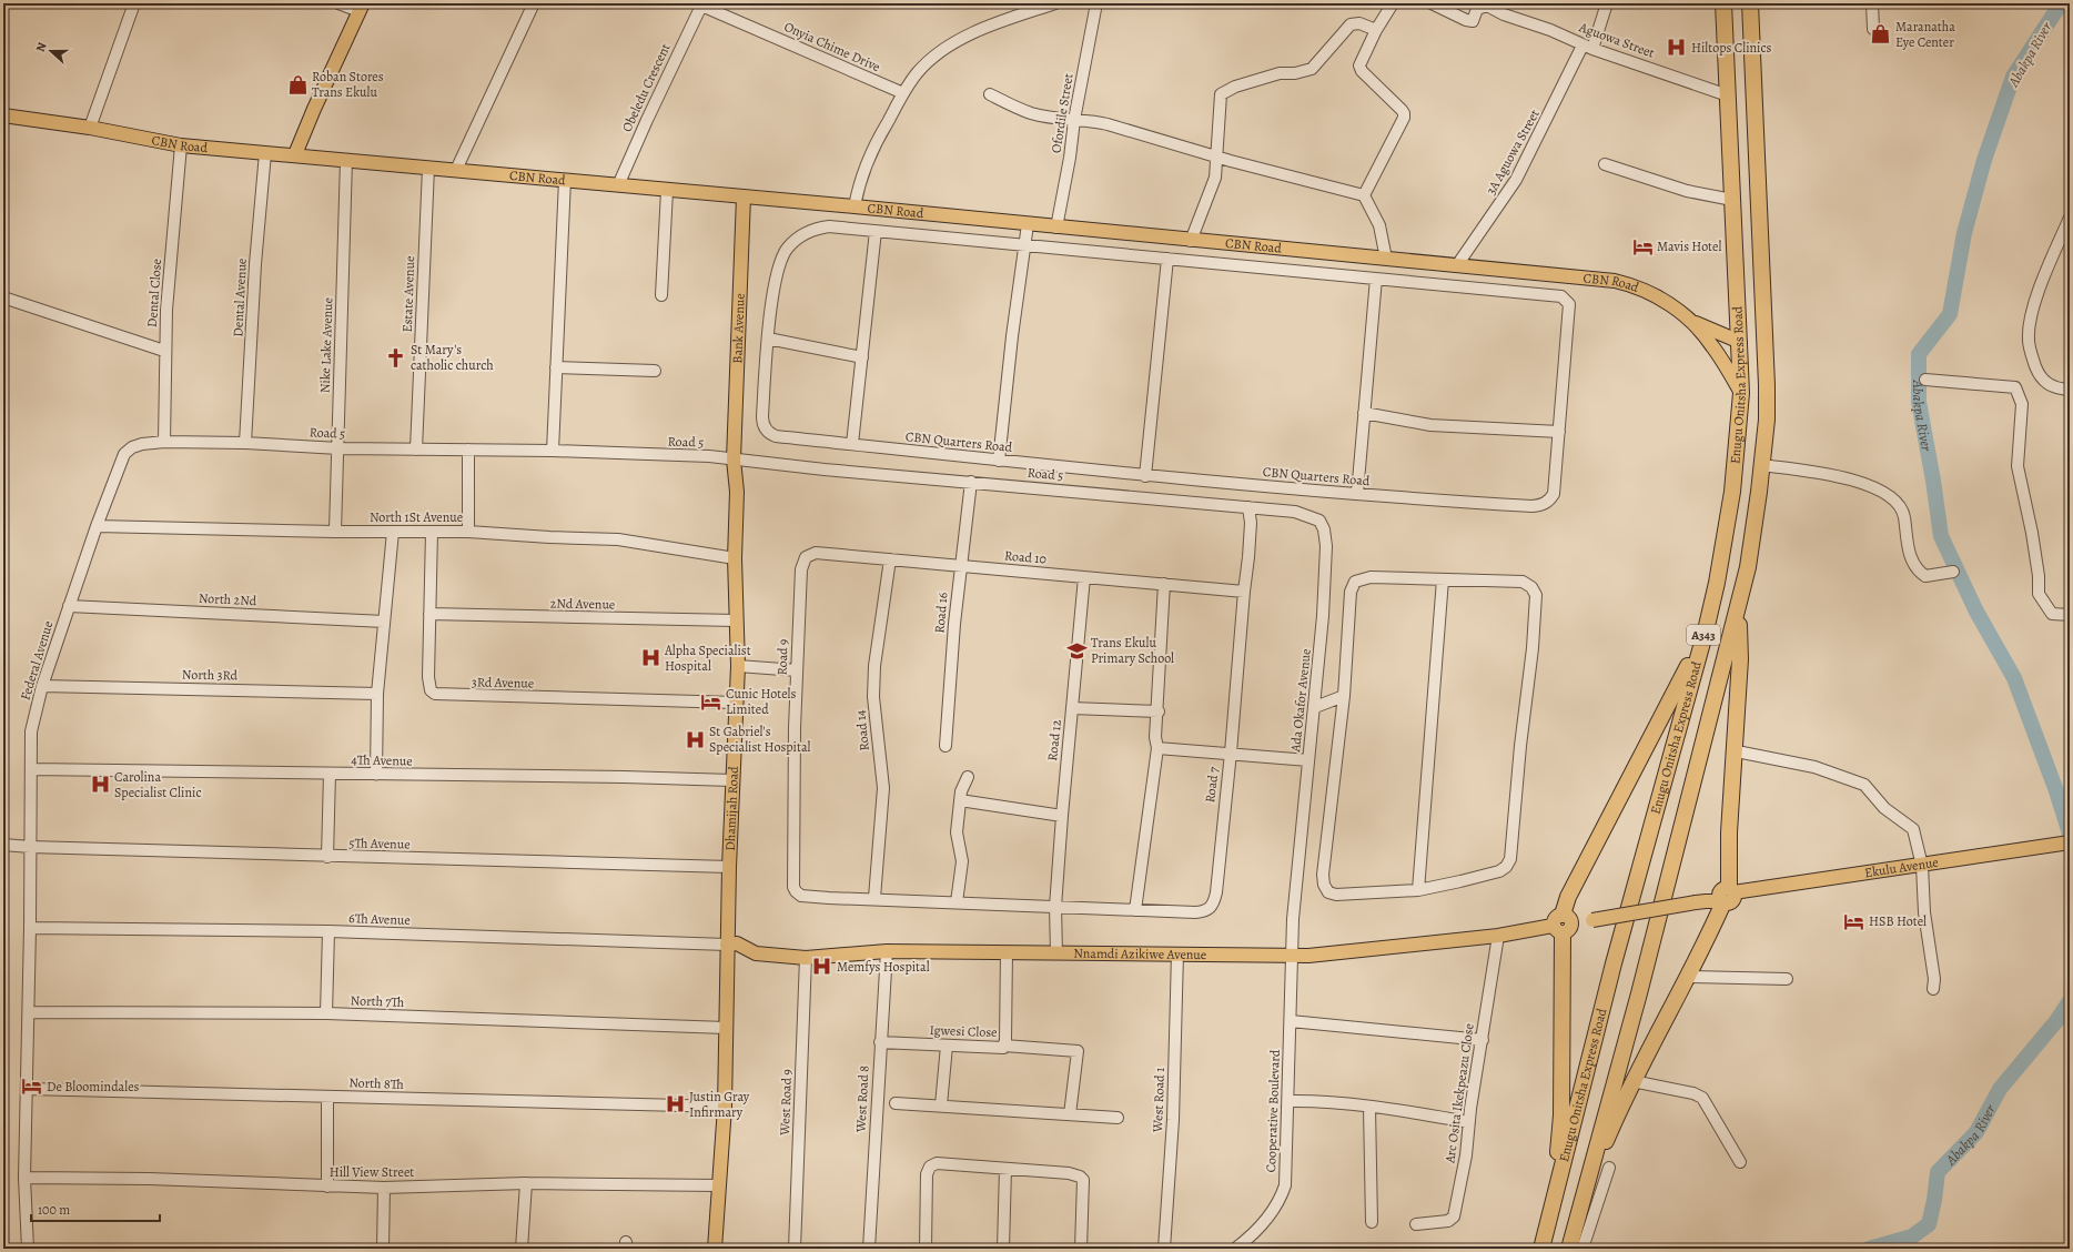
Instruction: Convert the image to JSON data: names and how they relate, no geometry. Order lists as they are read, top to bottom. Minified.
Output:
{"streets":{"highway":["Enugu Onitsha Express Road","A343"],"main road":["CBN Road","Bank Avenue","Dhamijah Road","Ekulu Avenue","Nnamdi Azikiwe Avenue"],"street":["Aguowa Street","Onyia Chime Drive","Obeledu Crescent","Ofordile Street","3A Aguowa Street","Dental Close","Estate Avenue","Dental Avenue","Nike Lake Avenue","Road 5","CBN Quarters Road","North 1St Avenue","Road 10","North 2Nd","2Nd Avenue","Road 16","Road 9","Federal Avenue","North 3Rd","3Rd Avenue","Ada Okafor Avenue","Road 14","Road 12","4Th Avenue","Road 7","5Th Avenue","6Th Avenue","North 7Th","Igwesi Close","North 8Th","Arc Osita Ikekpeazu Close","West Road 8","West Road 1","West Road 9","Cooperative Boulevard","Hill View Street"]},"crossings":[["Aguowa Street","3A Aguowa Street"],["Aguowa Street","Enugu Onitsha Express Road"],["Onyia Chime Drive","Obeledu Crescent"],["Obeledu Crescent","CBN Road"],["Ofordile Street","CBN Road"],["CBN Road","3A Aguowa Street"],["CBN Road","Dental Close"],["CBN Road","Estate Avenue"],["CBN Road","Dental Avenue"],["CBN Road","Bank Avenue"],["CBN Road","Nike Lake Avenue"],["CBN Road","Enugu Onitsha Express Road"],["Dental Close","Road 5"],["Estate Avenue","Road 5"],["Dental Avenue","Road 5"],["Bank Avenue","Road 5"],["Bank Avenue","Dhamijah Road"],["Nike Lake Avenue","Road 5"],["Nike Lake Avenue","North 1St Avenue"],["Road 5","Road 16"],["Road 5","Federal Avenue"],["Road 5","Ada Okafor Avenue"],["Road 5","Road 7"],["Road 5","Dhamijah Road"],["North 1St Avenue","Federal Avenue"],["North 1St Avenue","3Rd Avenue"],["North 1St Avenue","Dhamijah Road"],["Road 10","Road 16"],["Road 10","Road 9"],["Road 10","Road 14"],["Road 10","Road 12"],["Road 10","Road 7"],["North 2Nd","Federal Avenue"],["2Nd Avenue","3Rd Avenue"],["2Nd Avenue","Dhamijah Road"],["Road 9","Road 7"],["Federal Avenue","North 3Rd"],["Federal Avenue","4Th Avenue"],["Federal Avenue","5Th Avenue"],["Federal Avenue","6Th Avenue"],["Federal Avenue","North 7Th"],["Federal Avenue","North 8Th"],["Federal Avenue","Hill View Street"],["3Rd Avenue","Dhamijah Road"],["Ada Okafor Avenue","Road 7"],["Ada Okafor Avenue","Nnamdi Azikiwe Avenue"],["Ada Okafor Avenue","Cooperative Boulevard"],["Road 14","Road 7"],["Road 12","Road 7"],["Road 12","Nnamdi Azikiwe Avenue"],["4Th Avenue","Dhamijah Road"],["Dhamijah Road","5Th Avenue"],["Dhamijah Road","6Th Avenue"],["Dhamijah Road","Nnamdi Azikiwe Avenue"],["Dhamijah Road","North 7Th"],["Dhamijah Road","North 8Th"],["Dhamijah Road","Hill View Street"],["Ekulu Avenue","Nnamdi Azikiwe Avenue"],["6Th Avenue","Nnamdi Azikiwe Avenue"],["Nnamdi Azikiwe Avenue","Igwesi Close"],["Nnamdi Azikiwe Avenue","Arc Osita Ikekpeazu Close"],["Nnamdi Azikiwe Avenue","West Road 8"],["Nnamdi Azikiwe Avenue","West Road 1"],["Nnamdi Azikiwe Avenue","West Road 9"],["Nnamdi Azikiwe Avenue","Cooperative Boulevard"],["Igwesi Close","West Road 8"]],"water":["Abakpa River"],"places":{"shop":["Maranatha Eye Center","Roban Stores Trans Ekulu"],"hospital":["Hiltops Clinics","Alpha Specialist Hospital","St Gabriel's Specialist Hospital","Carolina Specialist Clinic","Memfys Hospital","Justin Gray Infirmary"],"hotel":["Mavis Hotel","Cunic Hotels Limited","HSB Hotel","De Bloomindales"],"church":["St Mary's catholic church"],"school or university":["Trans Ekulu Primary School"]},"scale_bar":"100 m","north":"left"}
